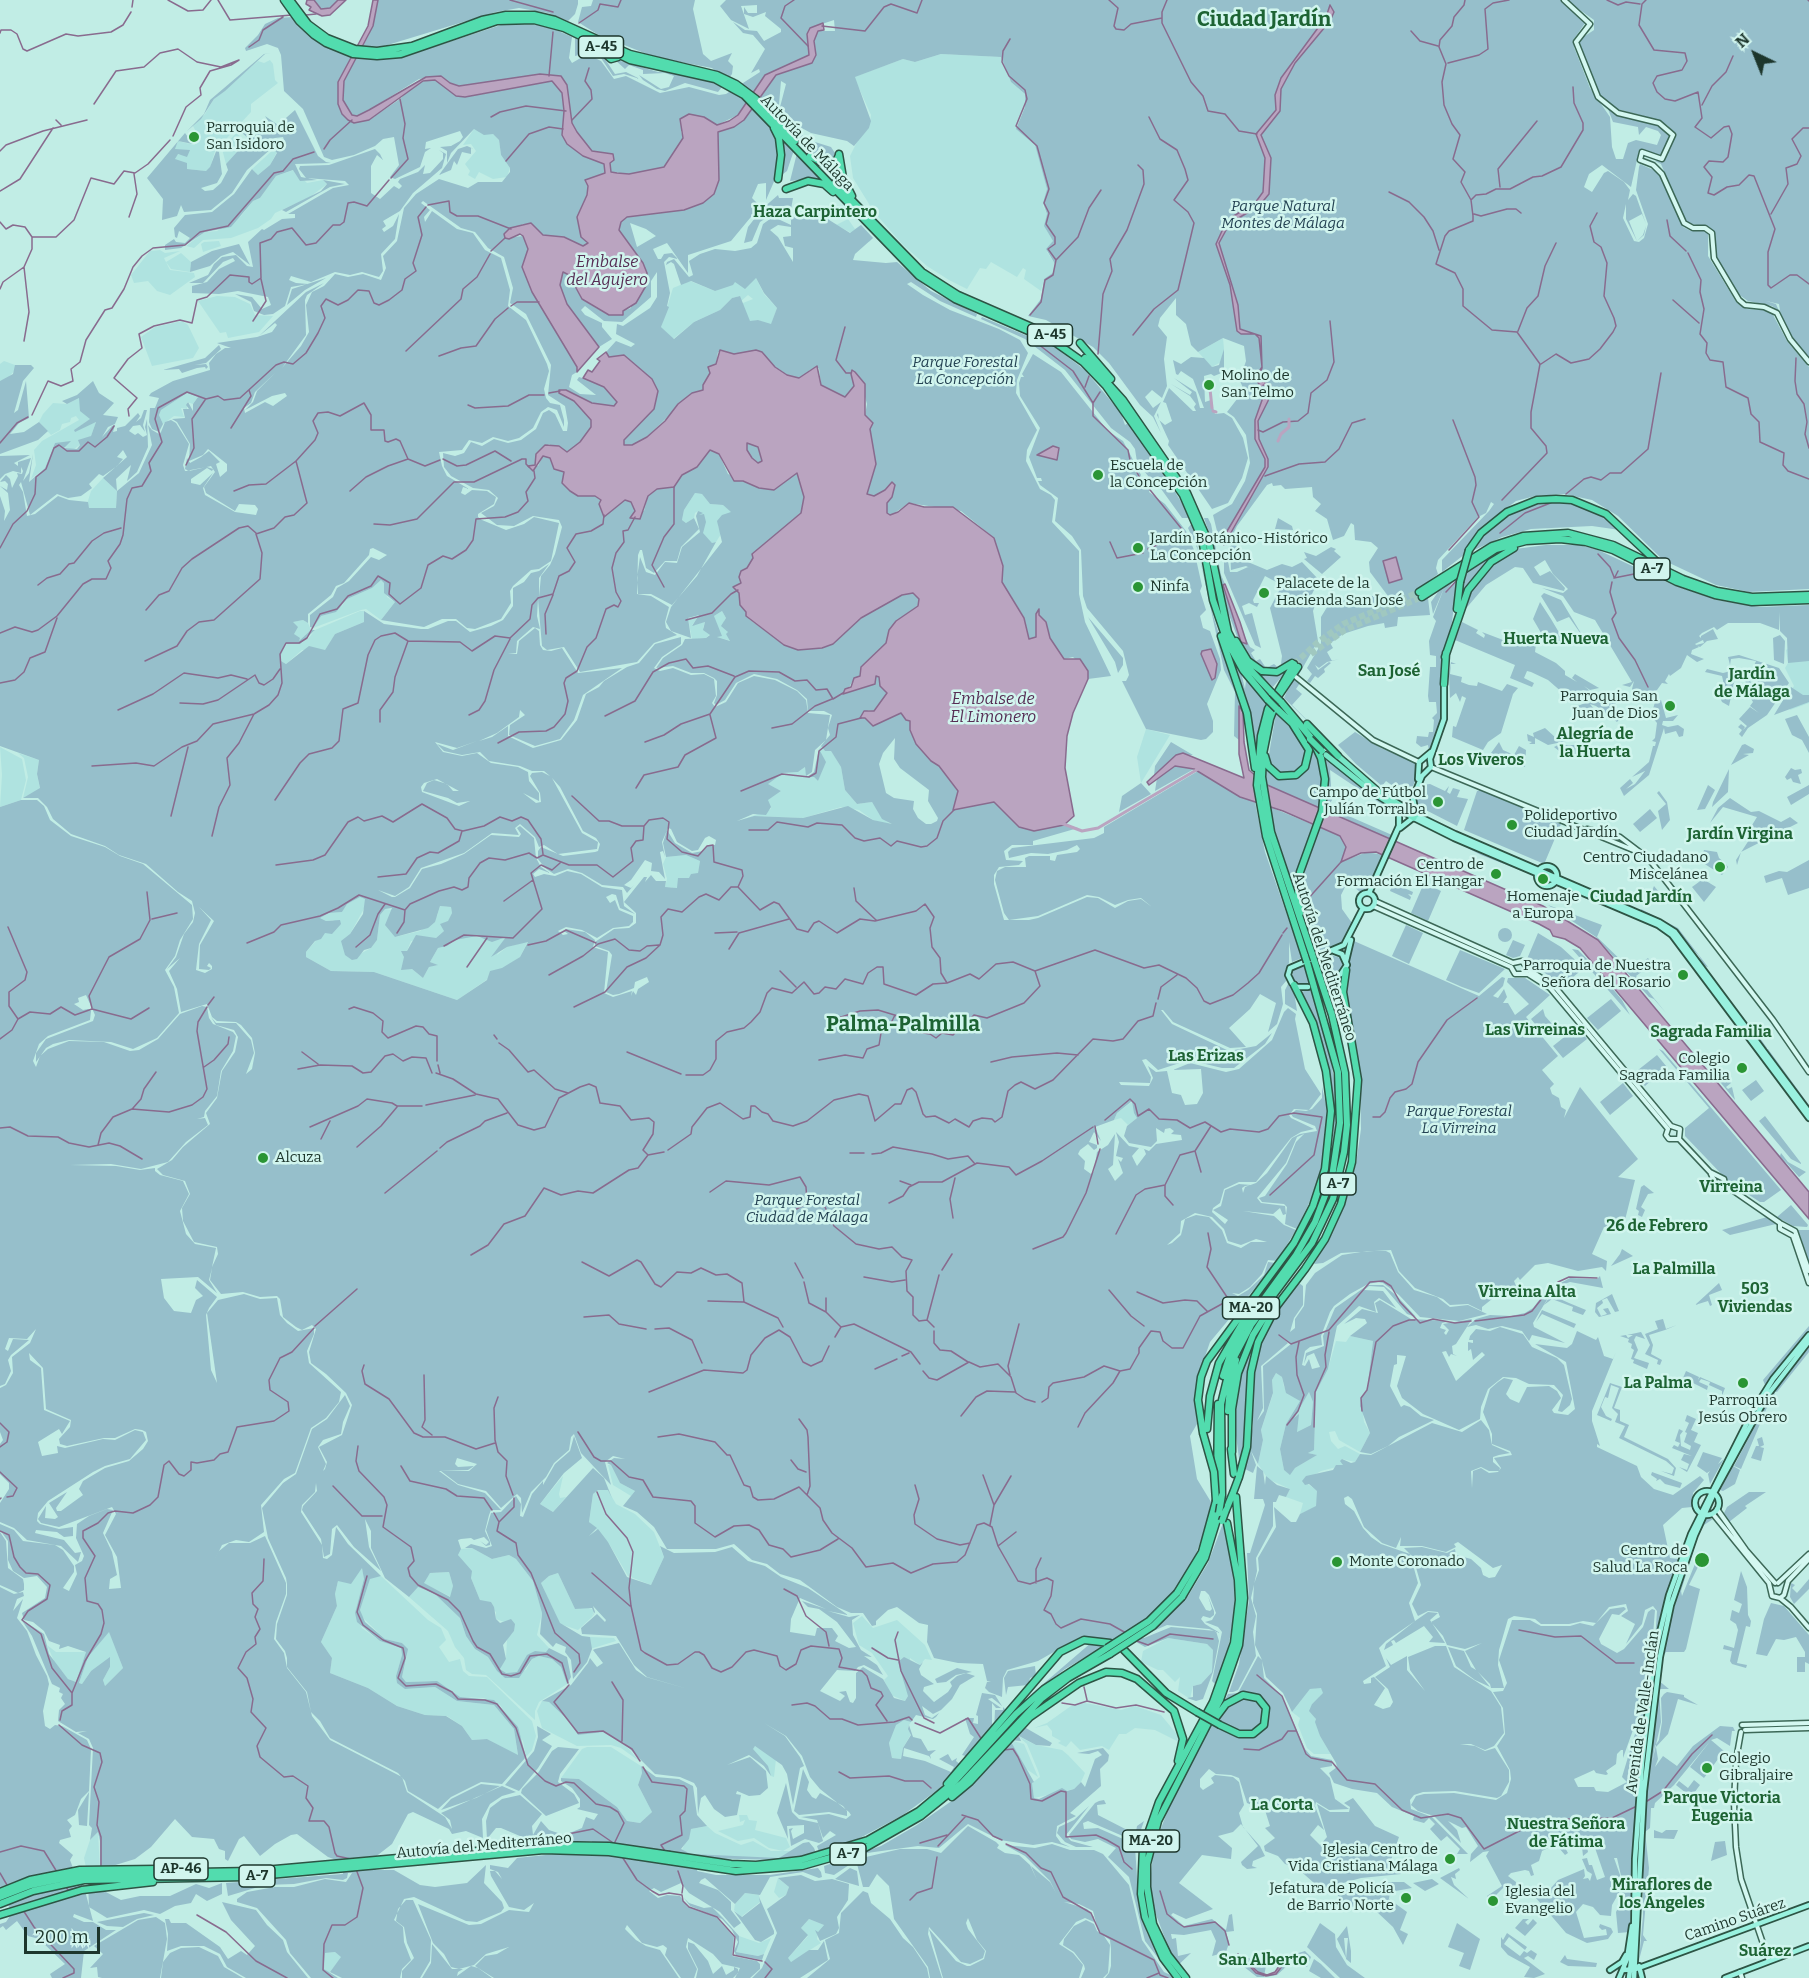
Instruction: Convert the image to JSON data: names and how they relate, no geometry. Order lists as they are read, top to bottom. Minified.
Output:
{"streets":{"highway":["A-45","Autovía de Málaga","A-7","Autovía del Mediterráneo","MA-20","AP-46"],"main road":["Avenida de Valle-Inclán","Camino Suárez"]},"crossings":[["Autovía del Mediterráneo","MA-20"],["Autovía del Mediterráneo","AP-46"],["Avenida de Valle-Inclán","Camino Suárez"]],"districts":["Ciudad Jardín","Haza Carpintero","Huerta Nueva","San José","Jardín de Málaga","Alegría de la Huerta","Los Viveros","Jardín Virgina","Ciudad Jardín","Palma-Palmilla","Las Virreinas","Sagrada Familia","Las Erizas","Virreina","26 de Febrero","La Palmilla","503 Viviendas","Virreina Alta","La Palma","Parque Victoria Eugenia","La Corta","Nuestra Señora de Fátima","Miraflores de los Ángeles","Suárez","San Alberto"],"water":["Embalse del Agujero","Embalse de El Limonero"],"parks":["Parque Natural Montes de Málaga","Parque Forestal La Concepción","Parque Forestal La Virreina","Parque Forestal Ciudad de Málaga"],"places":["Parroquia de San Isidoro","Molino de San Telmo","Escuela de la Concepción","Jardín Botánico-Histórico La Concepción","Ninfa","Palacete de la Hacienda San José","Parroquia San Juan de Dios","Campo de Fútbol Julíán Torralba","Polideportivo Ciudad Jardín","Centro Ciudadano Miscelánea","Centro de Formación El Hangar","Homenaje a Europa","Parroquia de Nuestra Señora del Rosario","Colegio Sagrada Familia","Alcuza","Parroquia Jesús Obrero","Centro de Salud La Roca","Monte Coronado","Colegio Gibraljaire","Iglesia Centro de Vida Cristiana Málaga","Jefatura de Policía de Barrio Norte","Iglesia del Evangelio"],"scale_bar":"200 m","north":"top left"}
